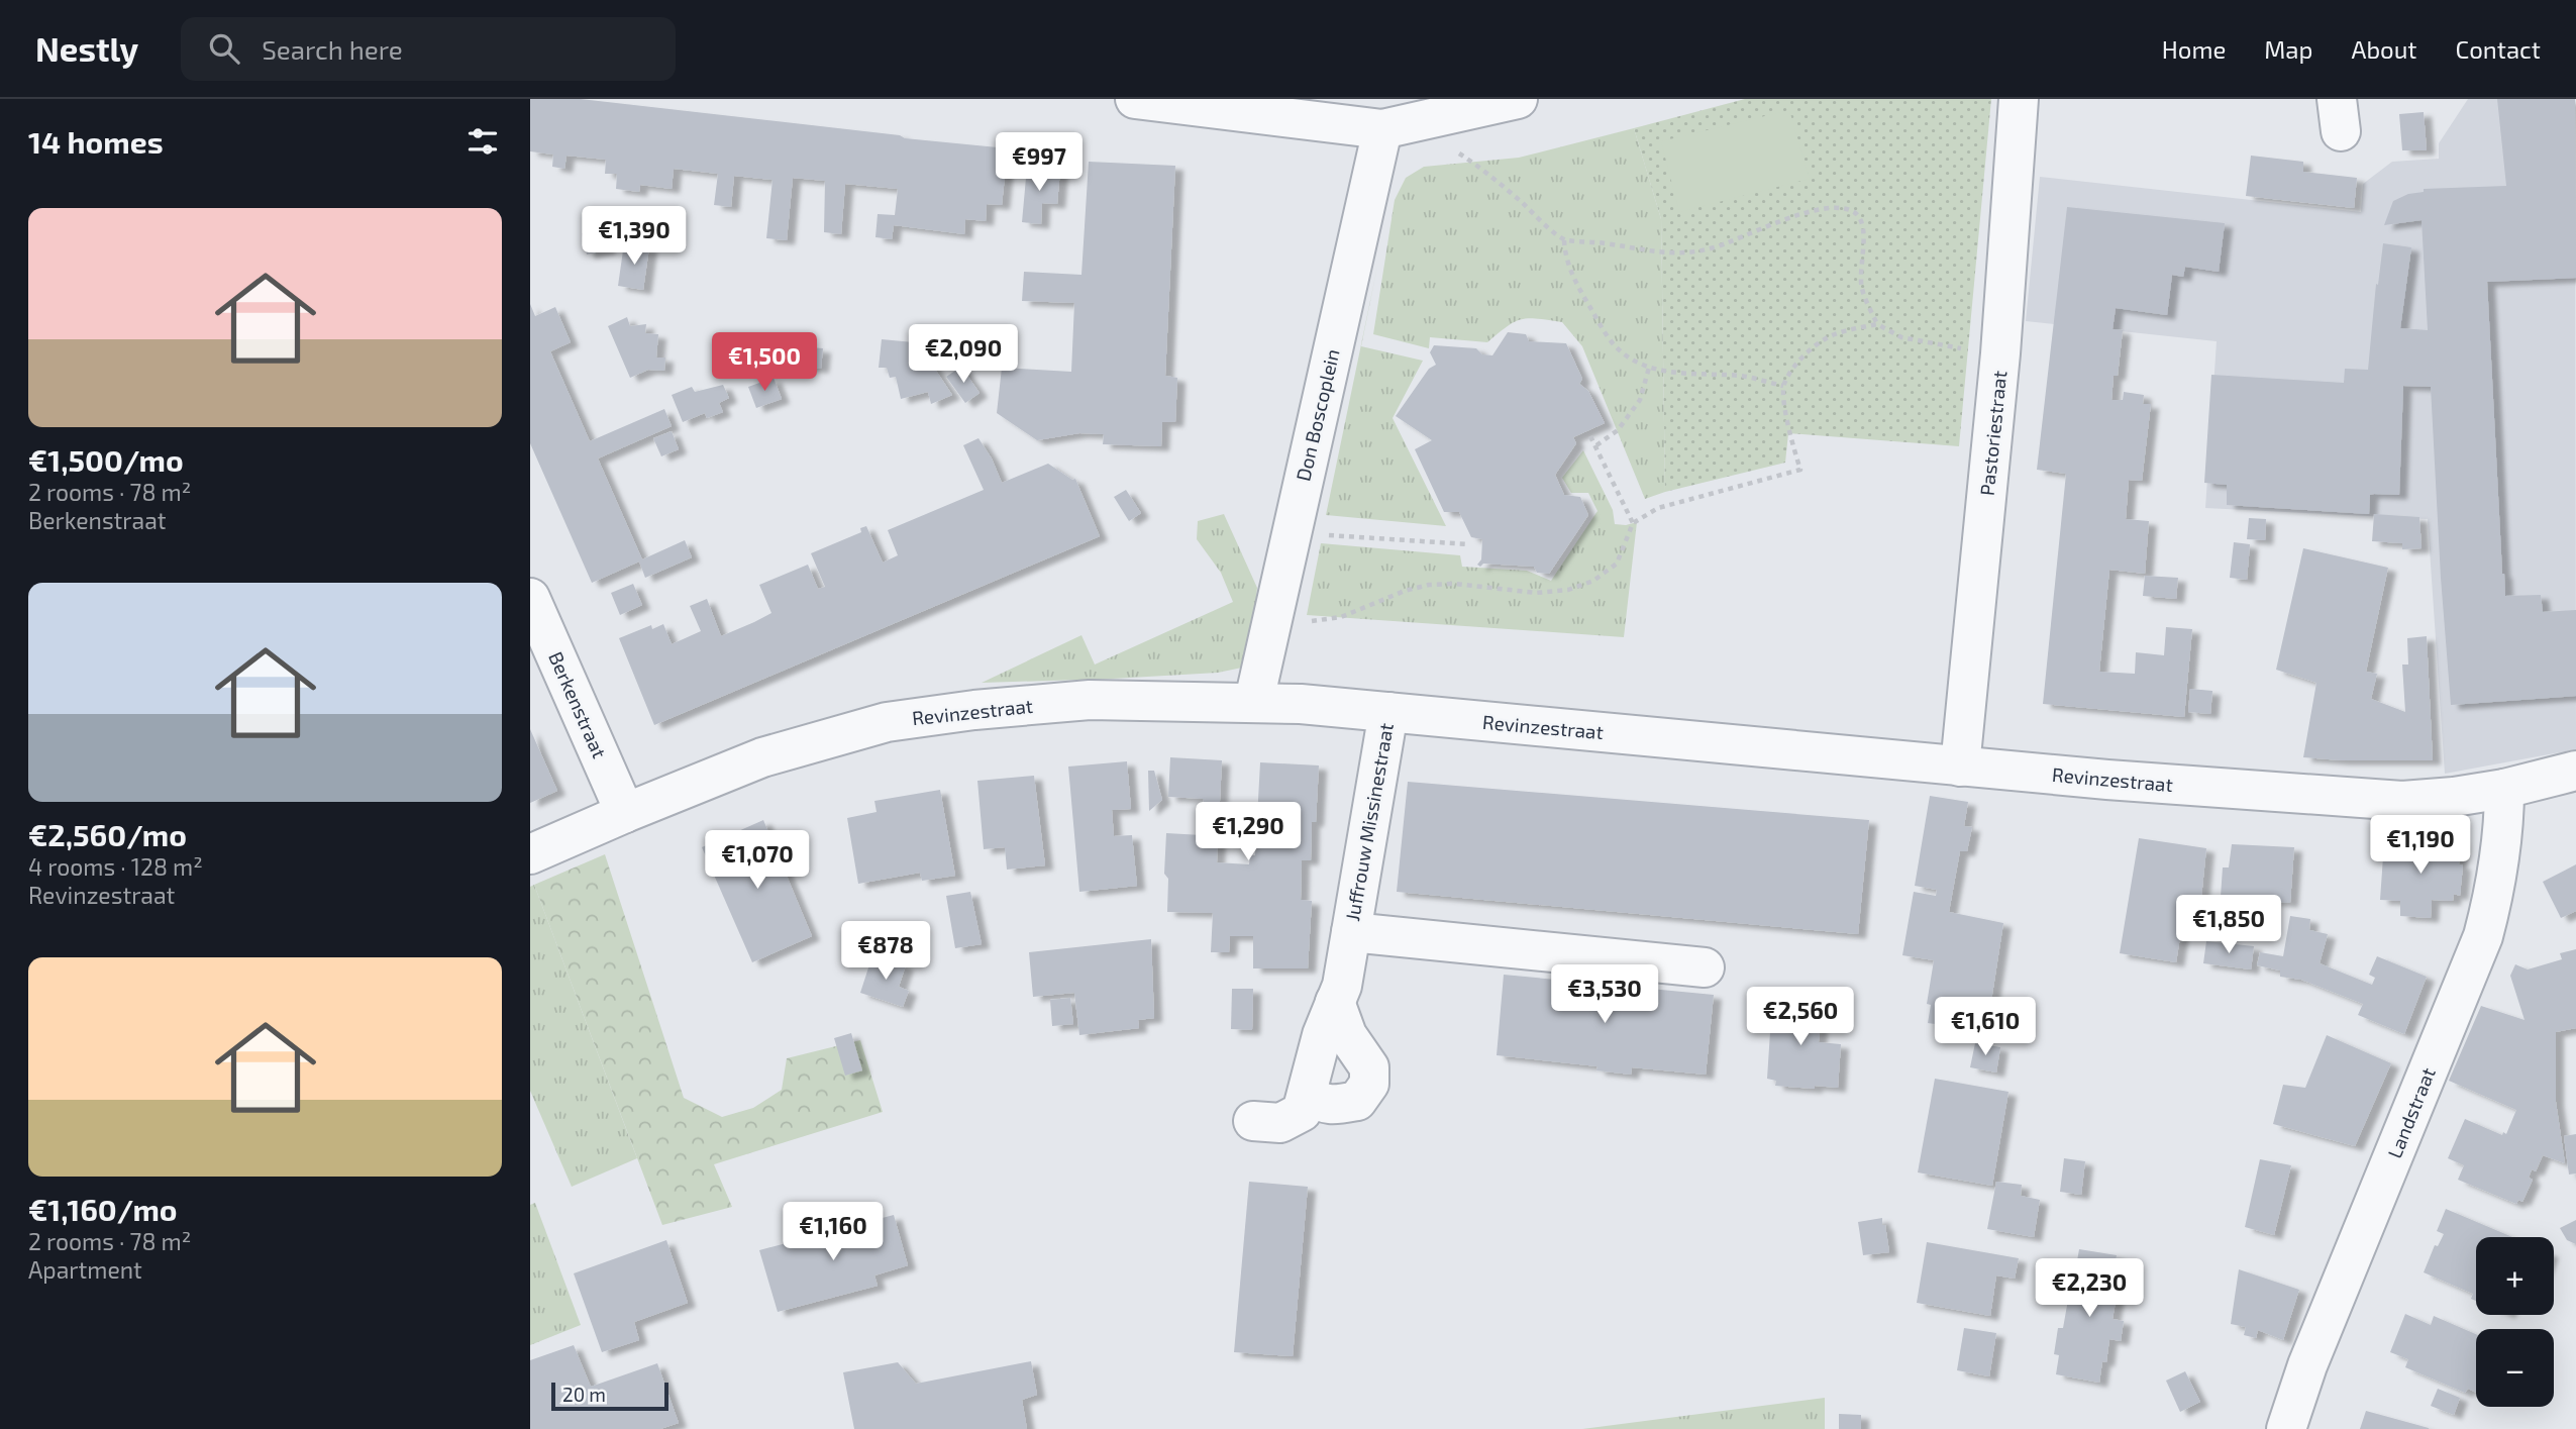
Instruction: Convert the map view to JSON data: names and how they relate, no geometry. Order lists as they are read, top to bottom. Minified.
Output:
{"streets":{"street":["Don Boscoplein","Pastoriestraat","Berkenstraat","Revinzestraat","Juffrouw Missinestraat","Landstraat"]},"crossings":[["Don Boscoplein","Revinzestraat"],["Pastoriestraat","Revinzestraat"],["Berkenstraat","Revinzestraat"],["Revinzestraat","Juffrouw Missinestraat"],["Revinzestraat","Landstraat"]],"scale_bar":"20 m","page":{"header":"Nestly","search":"Search here","nav":["Home","Map","About","Contact"],"heading":"14 homes","price":["€997","€1,390","€2,090","€1,500","€1,290","€1,190","€1,070","€1,850","€878","€3,530","€2,560","€1,610","€1,160","€2,230"],"list":[{"name":"€1,500/mo","note":"2 rooms · 78 m² · Berkenstraat"},{"name":"€2,560/mo","note":"4 rooms · 128 m² · Revinzestraat"},{"name":"€1,160/mo","note":"2 rooms · 78 m² · Apartment"}],"map_buttons":["+","−"],"scale":"20 m"}}
